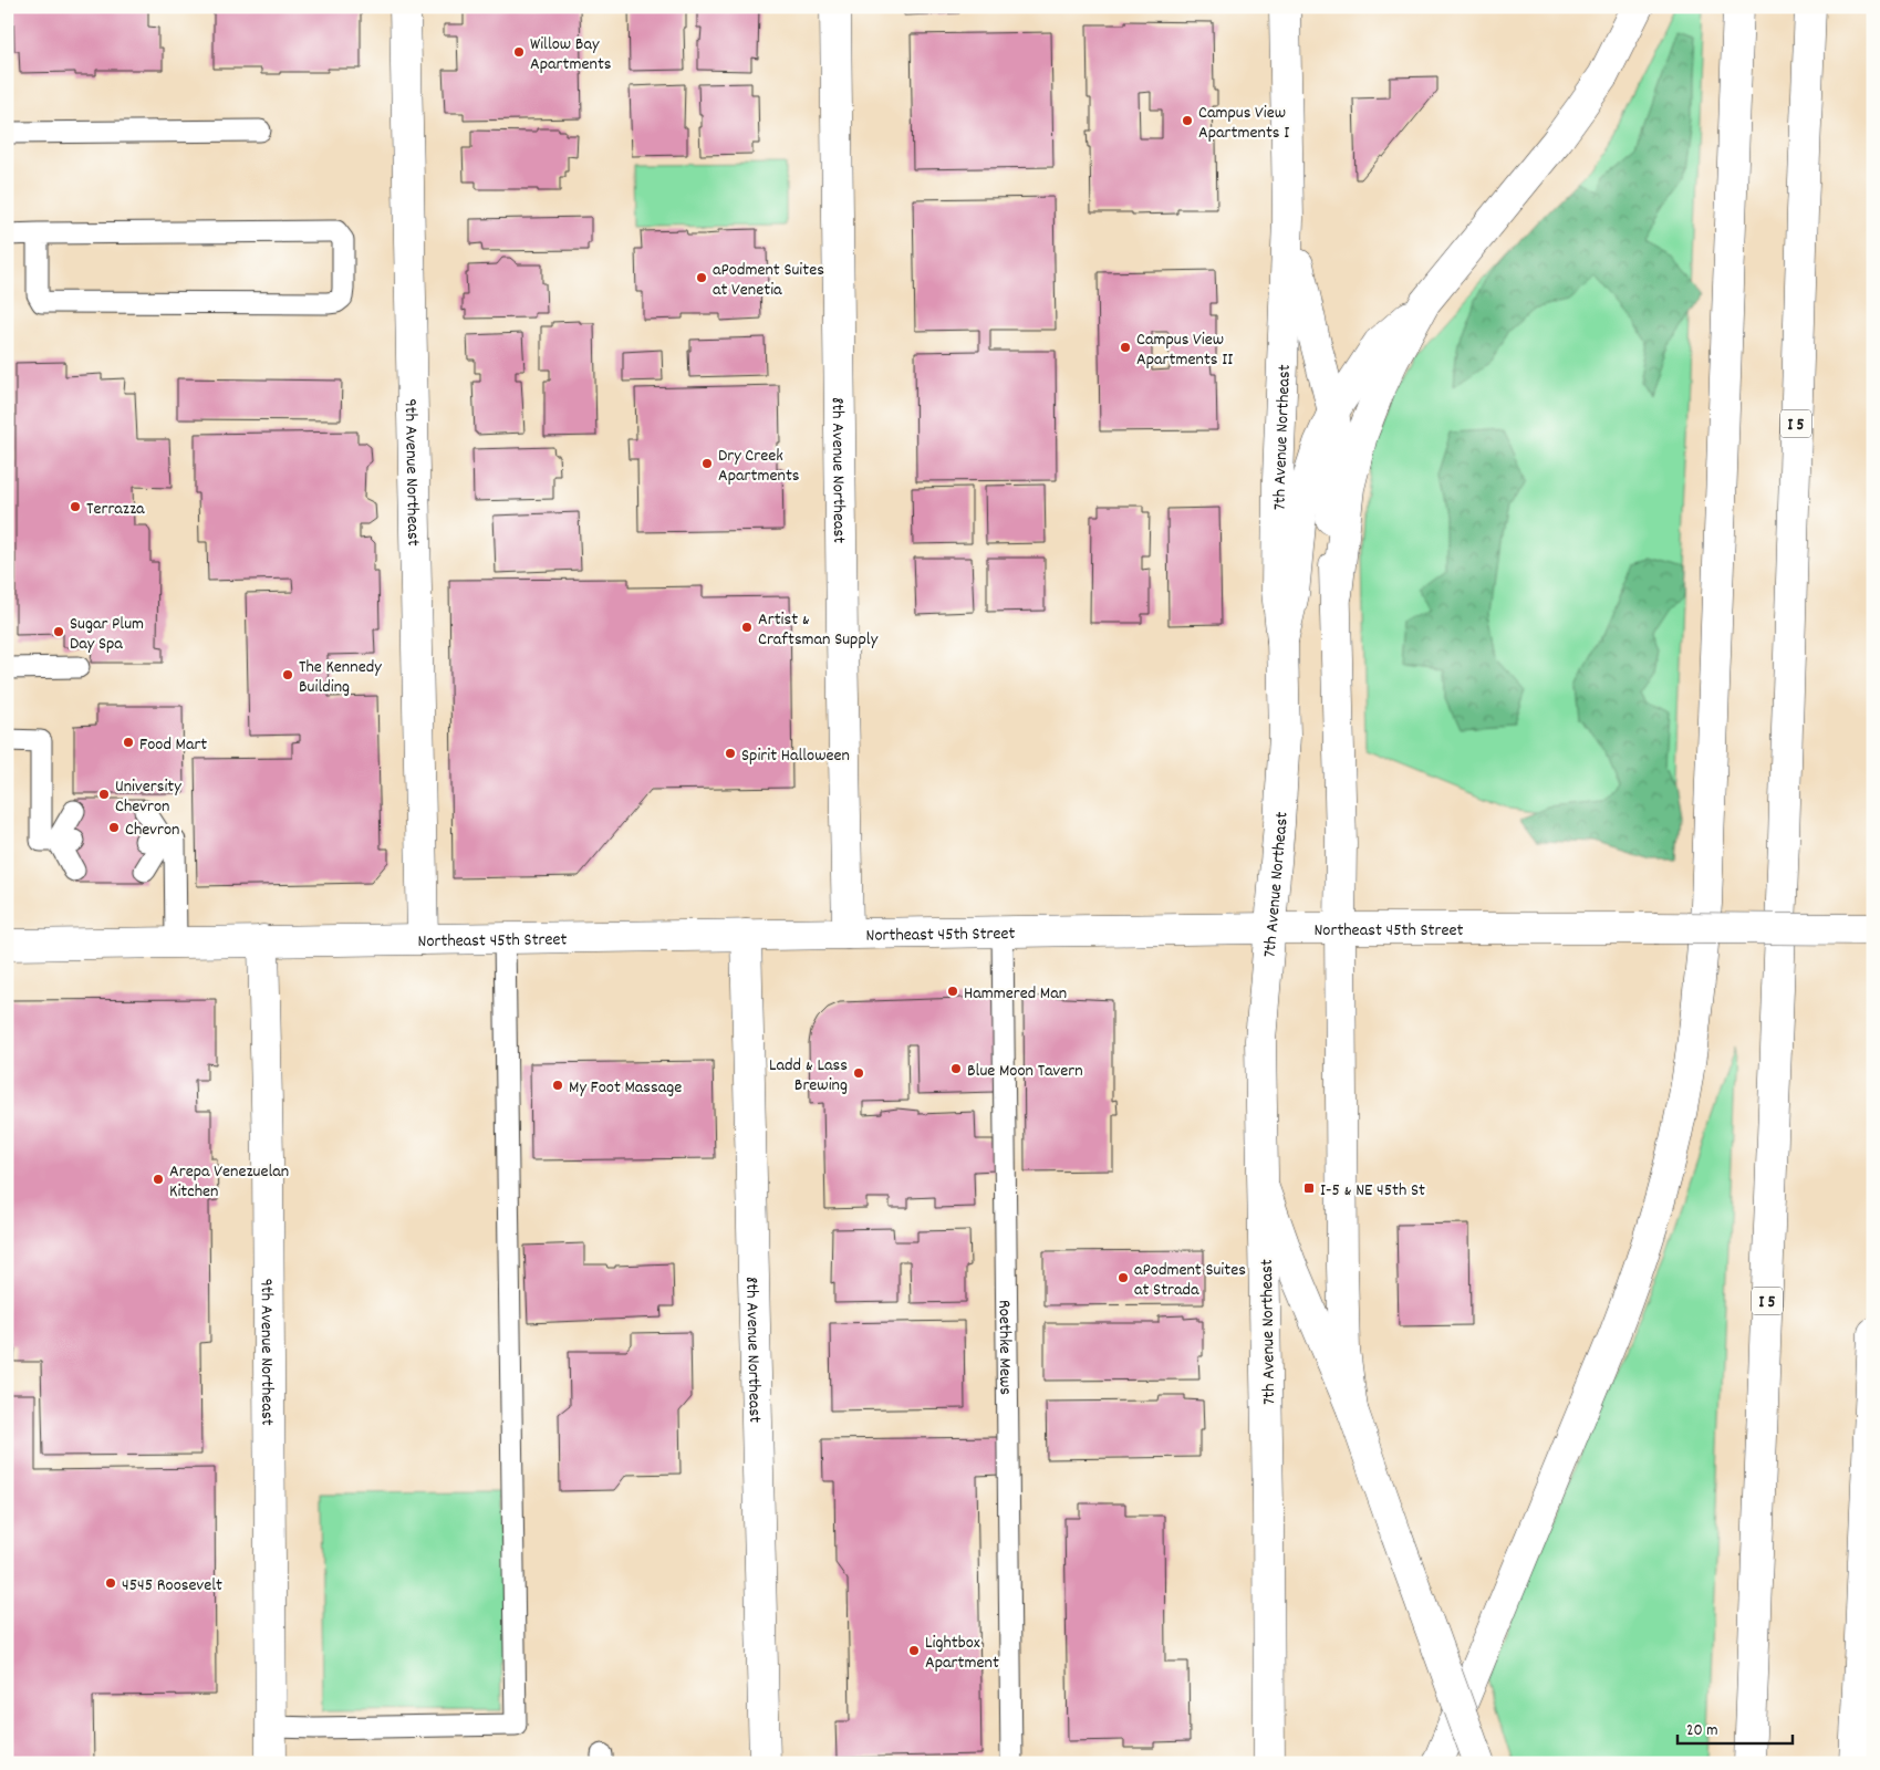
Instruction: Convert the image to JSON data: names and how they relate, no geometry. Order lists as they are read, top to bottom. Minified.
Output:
{"streets":{"main road":["I 5","7th Avenue Northeast","8th Avenue Northeast","9th Avenue Northeast","Northeast 45th Street"],"lane":["Roethke Mews"]},"crossings":[["7th Avenue Northeast","Northeast 45th Street"],["8th Avenue Northeast","Northeast 45th Street"],["9th Avenue Northeast","Northeast 45th Street"],["Northeast 45th Street","Roethke Mews"]],"places":{"other":["Willow Bay Apartments","Campus View Apartments I","aPodment Suites at Venetia","Campus View Apartments II","Dry Creek Apartments","Terrazza","Artist & Craftsman Supply","Sugar Plum Day Spa","The Kennedy Building","Food Mart","Spirit Halloween","University Chevron","Chevron","Hammered Man","Blue Moon Tavern","Ladd & Lass Brewing","My Foot Massage","Arepa Venezuelan Kitchen","aPodment Suites at Strada","4545 Roosevelt","Lightbox Apartment"],"transit":["I-5 & NE 45th St"]},"scale_bar":"20 m"}
